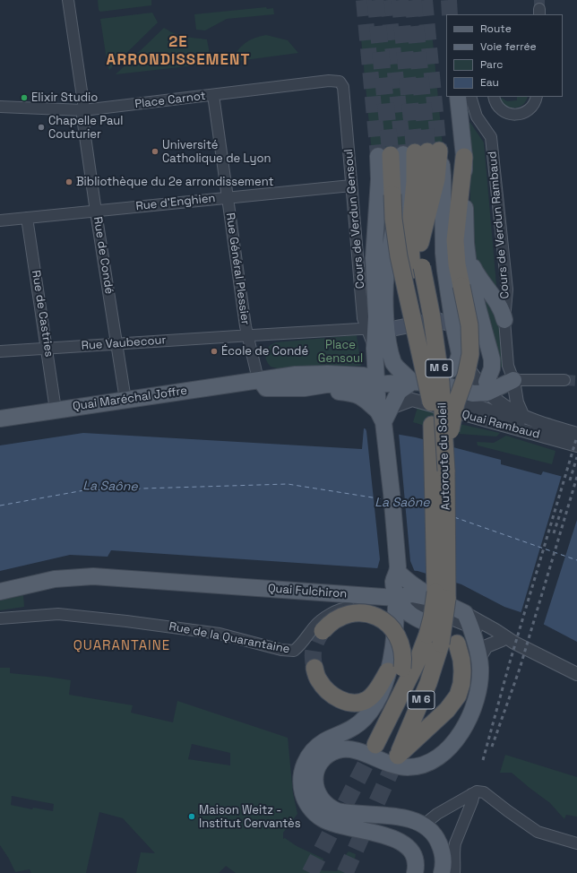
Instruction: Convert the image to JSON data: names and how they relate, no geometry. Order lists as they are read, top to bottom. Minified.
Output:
{"streets":{"highway":["M 6","Autoroute du Soleil"],"main road":["Quai Maréchal Joffre","Quai Fulchiron"],"street":["Place Carnot","Rue d'Enghien","Cours de Verdun Gensoul","Cours de Verdun Rambaud","Rue de Condé","Rue Général Plessier","Rue de Castries","Rue Vaubecour","Quai Rambaud","Rue de la Quarantaine"]},"crossings":[["Place Carnot","Cours de Verdun Gensoul"],["Place Carnot","Rue de Condé"],["Place Carnot","Rue Général Plessier"],["Rue d'Enghien","Cours de Verdun Gensoul"],["Rue d'Enghien","Rue de Condé"],["Rue d'Enghien","Rue Général Plessier"],["Rue d'Enghien","Rue de Castries"],["Rue de Condé","Rue Vaubecour"],["Rue de Condé","Quai Maréchal Joffre"],["Rue Général Plessier","Rue Vaubecour"],["Rue de Castries","Rue Vaubecour"],["Rue de Castries","Quai Maréchal Joffre"]],"districts":["2E ARRONDISSEMENT","QUARANTAINE"],"water":["La Saône"],"parks":["Place Gensoul"],"places":["Elixir Studio","Chapelle Paul Couturier","Université Catholique de Lyon","Bibliothèque du 2e arrondissement","École de Condé","Maison Weitz - Institut Cervantès"],"legend":["Route","Voie ferrée","Parc","Eau"]}
